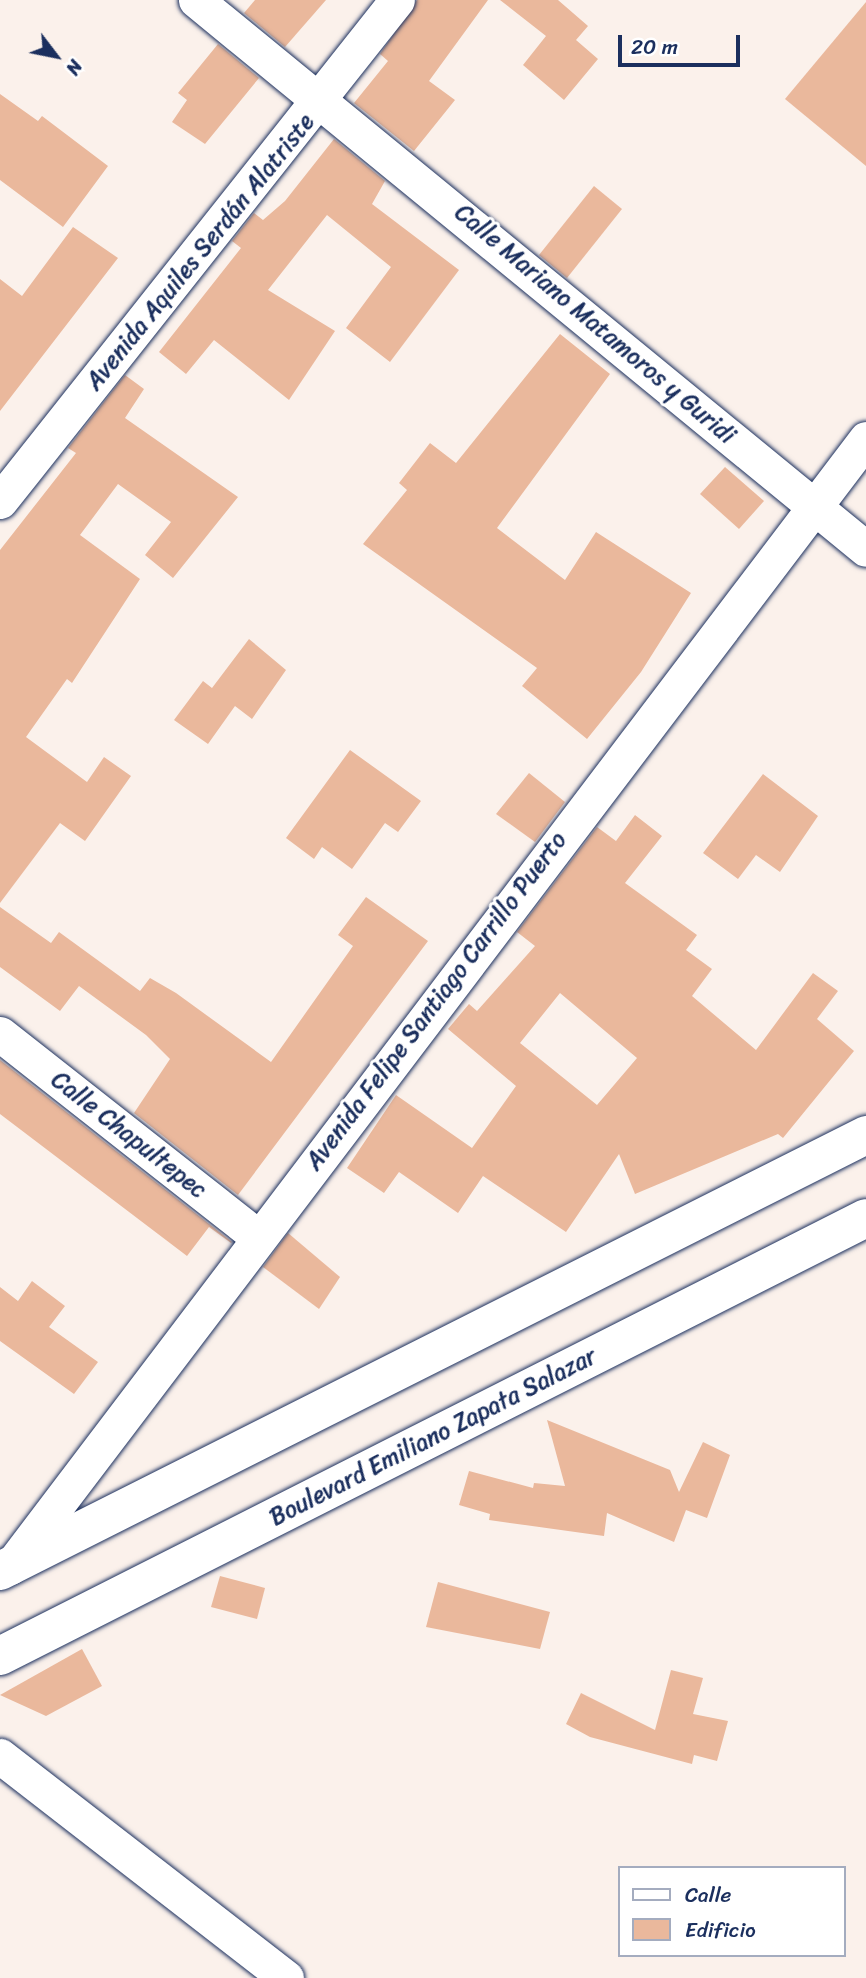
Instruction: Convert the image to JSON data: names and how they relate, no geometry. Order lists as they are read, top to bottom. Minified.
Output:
{"streets":{"main road":["Boulevard Emiliano Zapata Salazar"],"street":["Avenida Aquiles Serdán Alatriste","Calle Mariano Matamoros y Guridi","Avenida Felipe Santiago Carrillo Puerto","Calle Chapultepec"]},"crossings":[["Avenida Aquiles Serdán Alatriste","Calle Mariano Matamoros y Guridi"],["Calle Mariano Matamoros y Guridi","Avenida Felipe Santiago Carrillo Puerto"],["Avenida Felipe Santiago Carrillo Puerto","Calle Chapultepec"]],"legend":["Calle","Edificio"],"scale_bar":"20 m","north":"bottom right"}
